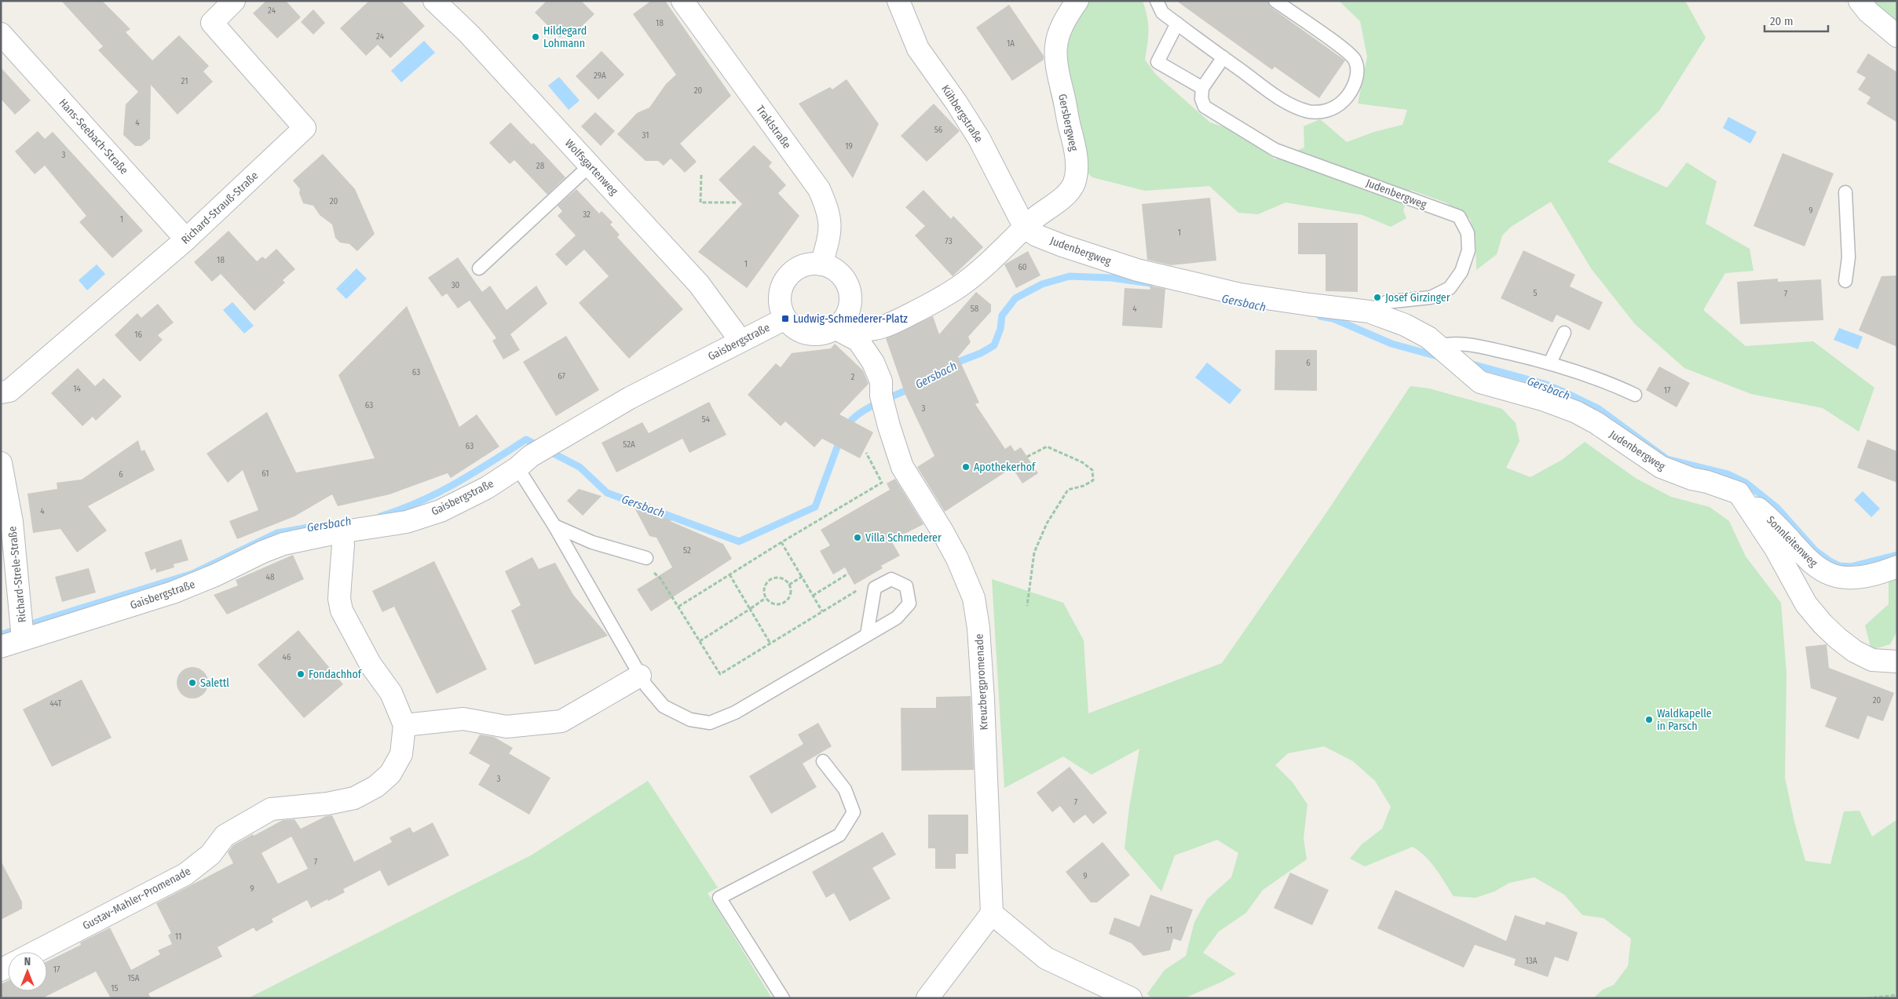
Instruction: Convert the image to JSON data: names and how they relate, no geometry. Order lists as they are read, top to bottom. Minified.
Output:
{"streets":{"street":["Kühbergstraße","Gersbergweg","Traklstraße","Hans-Seebach-Straße","Wolfsgartenweg","Judenbergweg","Richard-Strauß-Straße","Gaisbergstraße","Sonnleitenweg","Richard-Strele-Straße","Kreuzbergpromenade","Gustav-Mahler-Promenade"]},"crossings":[["Kühbergstraße","Gersbergweg"],["Kühbergstraße","Judenbergweg"],["Gersbergweg","Judenbergweg"],["Traklstraße","Gaisbergstraße"],["Traklstraße","Kreuzbergpromenade"],["Hans-Seebach-Straße","Richard-Strauß-Straße"],["Wolfsgartenweg","Gaisbergstraße"],["Judenbergweg","Sonnleitenweg"],["Gaisbergstraße","Richard-Strele-Straße"],["Gaisbergstraße","Kreuzbergpromenade"],["Gaisbergstraße","Gustav-Mahler-Promenade"]],"water":["Gersbach"],"places":{"other":["Hildegard Lohmann","Josef Girzinger","Apothekerhof","Villa Schmederer","Fondachhof","Salettl","Waldkapelle in Parsch"],"transit":["Ludwig-Schmederer-Platz"]},"house_numbers":["24","18","24","1A","29A","21","20","4","56","31","19","3","28","20","9","32","1","1","73","18","1","60","30","5","7","58","4","16","6","63","67","2","14","17","63","3","54","52A","63","61","6","4","52","48","46","20","44T","3","7","7","9","9","11","11","13A","17","15A","15"],"scale_bar":"20 m","north":"top"}
